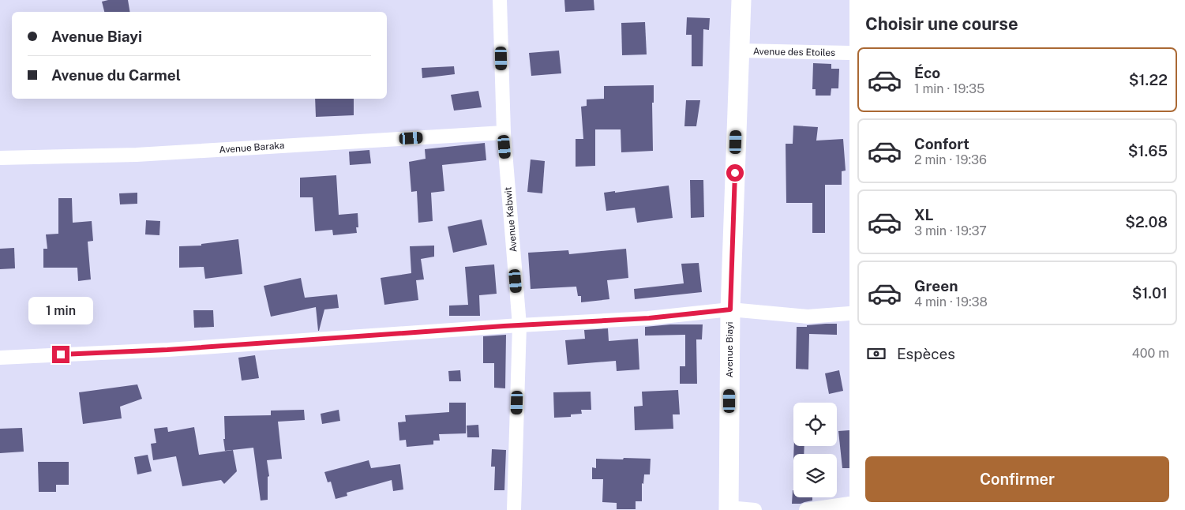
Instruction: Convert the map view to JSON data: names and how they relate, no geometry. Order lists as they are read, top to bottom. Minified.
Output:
{"streets":{"street":["Avenue des Etoiles","Avenue Baraka","Avenue Kabwit","Avenue Biayi"]},"crossings":[["Avenue des Etoiles","Avenue Biayi"],["Avenue Baraka","Avenue Kabwit"]],"page":{"heading":"Choisir une course","banner":["Avenue Biayi","Avenue du Carmel"],"list":[{"name":"Éco","note":"1 min · 19:35","value":"$1.22"},{"name":"Confort","note":"2 min · 19:36","value":"$1.65"},{"name":"XL","note":"3 min · 19:37","value":"$2.08"},{"name":"Green","note":"4 min · 19:38","value":"$1.01"}],"bubble":"1 min","pay":["Espèces","400 m"],"buttons":"Confirmer"}}
